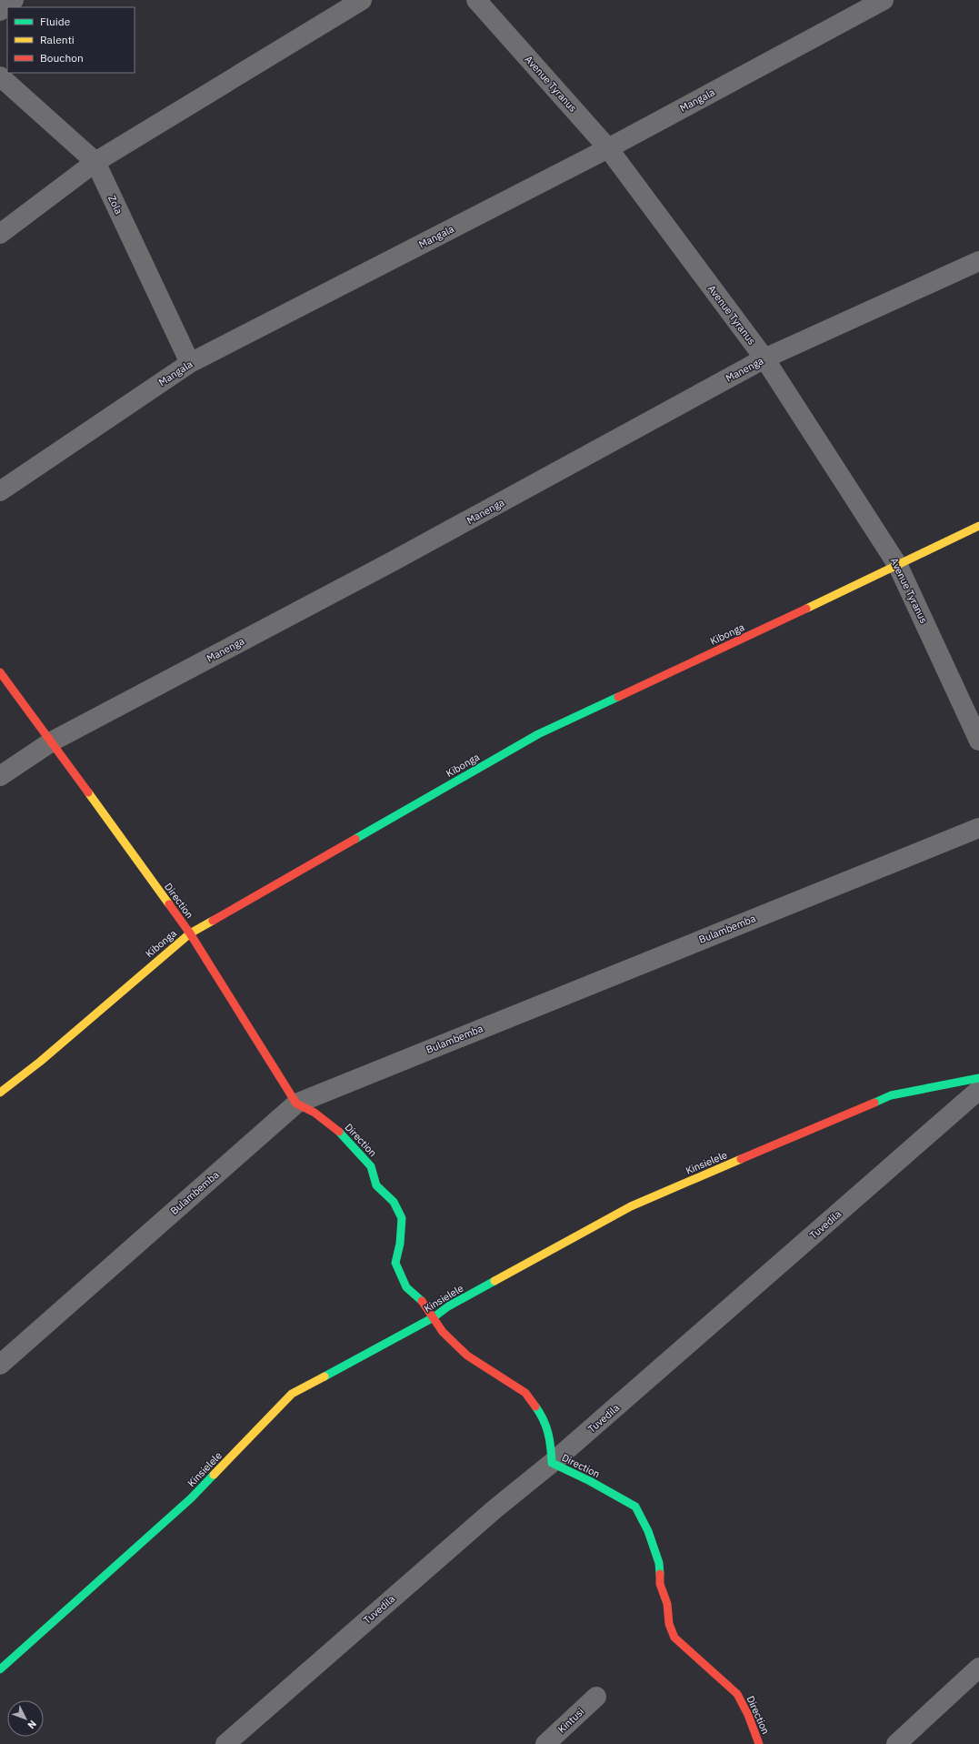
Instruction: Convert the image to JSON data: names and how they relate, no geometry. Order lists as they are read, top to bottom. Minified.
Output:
{"streets":{"street":["Avenue Tyranus","Mangala","Zola","Manenga","Kibonga","Direction","Bulambemba","Kinsielele","Tuvedila","Kintusi"]},"crossings":[["Avenue Tyranus","Mangala"],["Avenue Tyranus","Manenga"],["Avenue Tyranus","Kibonga"],["Mangala","Zola"],["Manenga","Direction"],["Kibonga","Direction"],["Direction","Bulambemba"],["Direction","Kinsielele"],["Direction","Tuvedila"]],"legend":["Fluide","Ralenti","Bouchon"],"north":"bottom right"}
